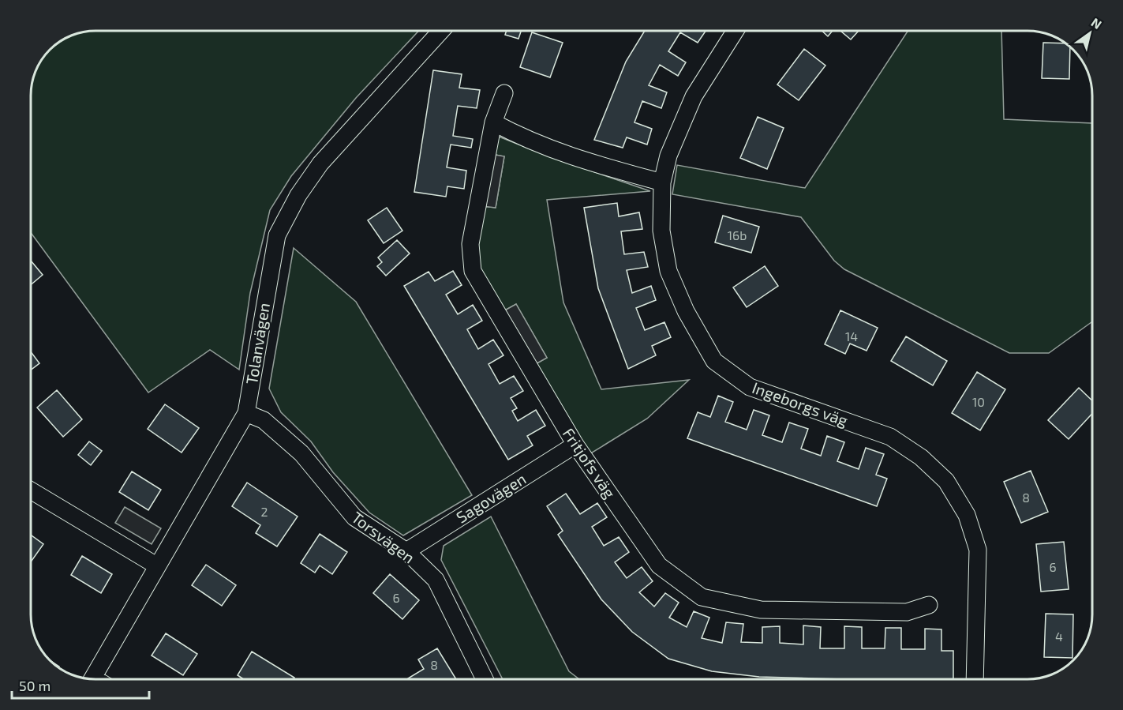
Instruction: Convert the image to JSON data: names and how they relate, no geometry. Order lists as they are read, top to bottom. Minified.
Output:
{"streets":{"street":["Tolanvägen","Ingeborgs väg","Fritjofs väg","Sagovägen","Torsvägen"]},"crossings":[["Tolanvägen","Torsvägen"],["Fritjofs väg","Sagovägen"],["Sagovägen","Torsvägen"]],"house_numbers":["16b","14","10","8","2","6","6","4","8"],"scale_bar":"50 m","north":"top right"}
